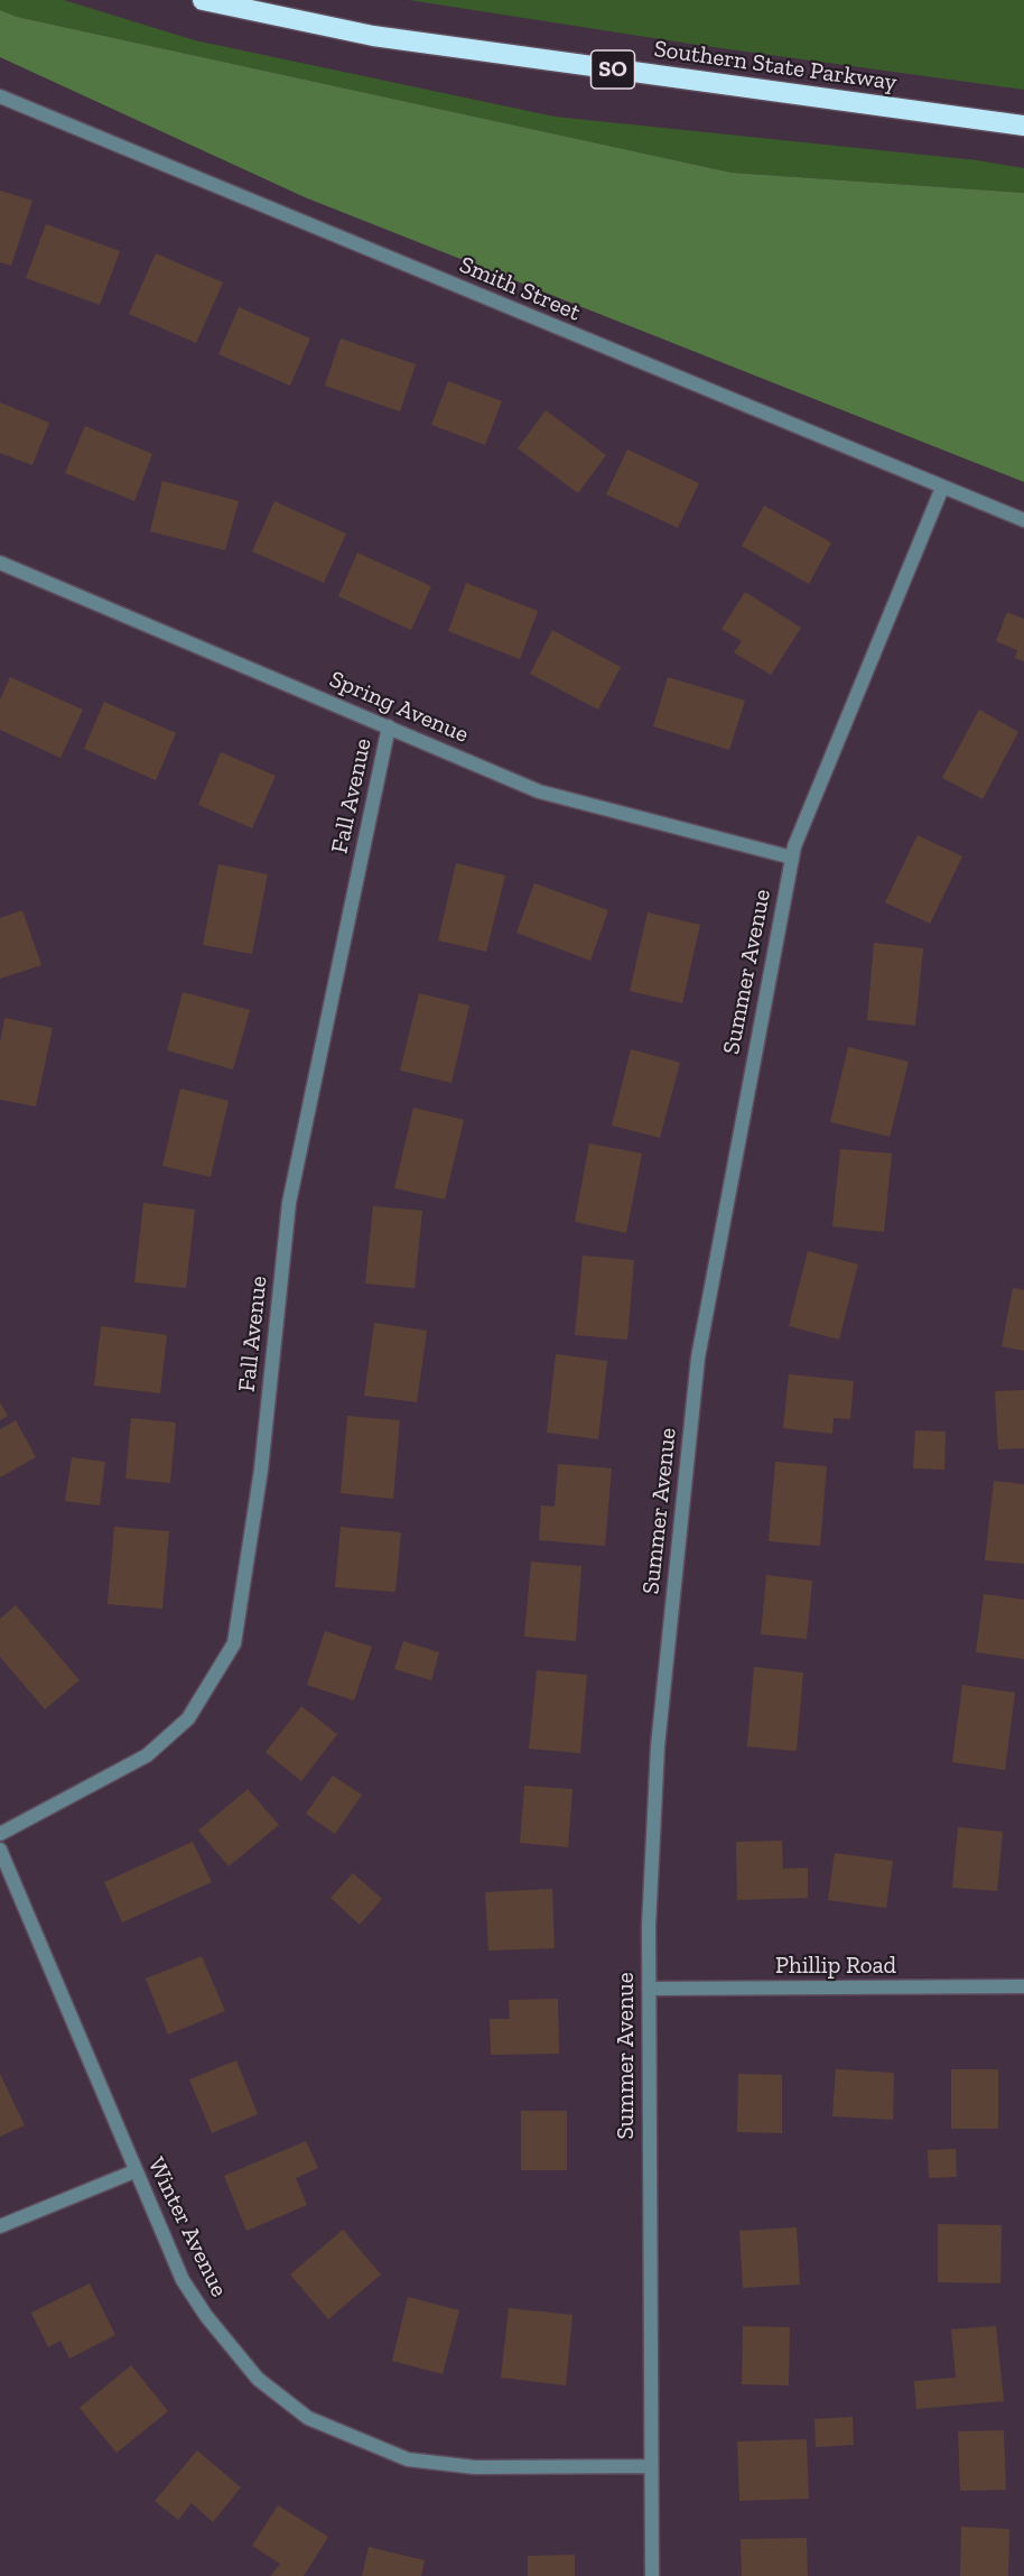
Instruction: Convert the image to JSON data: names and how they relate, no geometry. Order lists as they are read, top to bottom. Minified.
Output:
{"streets":{"highway":["Southern State Parkway","SO"],"street":["Smith Street","Spring Avenue","Fall Avenue","Summer Avenue","Phillip Road","Winter Avenue"]},"crossings":[["Smith Street","Summer Avenue"],["Spring Avenue","Fall Avenue"],["Spring Avenue","Summer Avenue"],["Summer Avenue","Phillip Road"],["Summer Avenue","Winter Avenue"]]}
